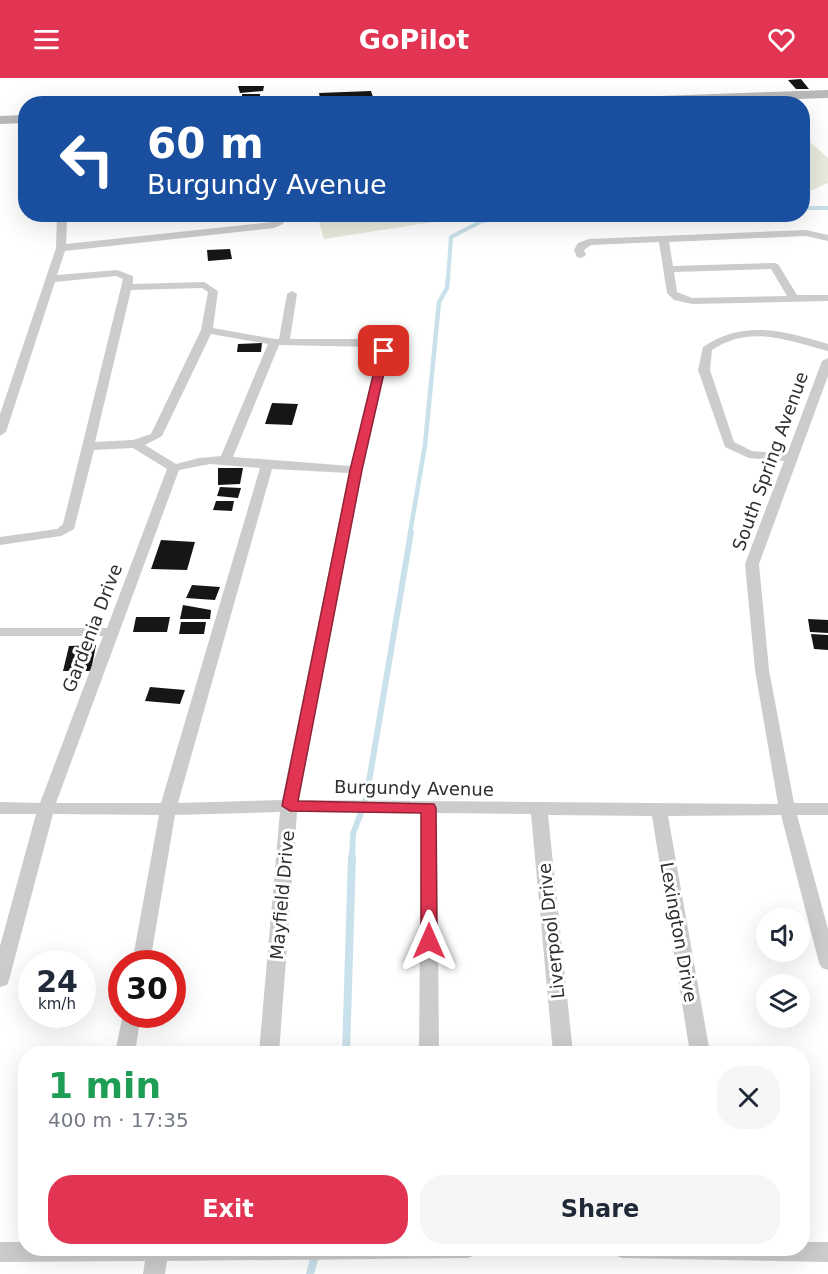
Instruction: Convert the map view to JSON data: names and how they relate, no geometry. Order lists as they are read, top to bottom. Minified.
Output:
{"streets":{"street":["South Spring Avenue","Gardenia Drive","Burgundy Avenue","Mayfield Drive","Liverpool Drive","Lexington Drive"]},"crossings":[["South Spring Avenue","Burgundy Avenue"],["Gardenia Drive","Burgundy Avenue"],["Burgundy Avenue","Mayfield Drive"],["Burgundy Avenue","Liverpool Drive"],["Burgundy Avenue","Lexington Drive"]],"page":{"header":"GoPilot","turn":["60 m","Burgundy Avenue"],"speed":"24 km/h","limit":"30","heading":["1 min","400 m · 17:35"],"buttons":["Exit","Share"]}}
